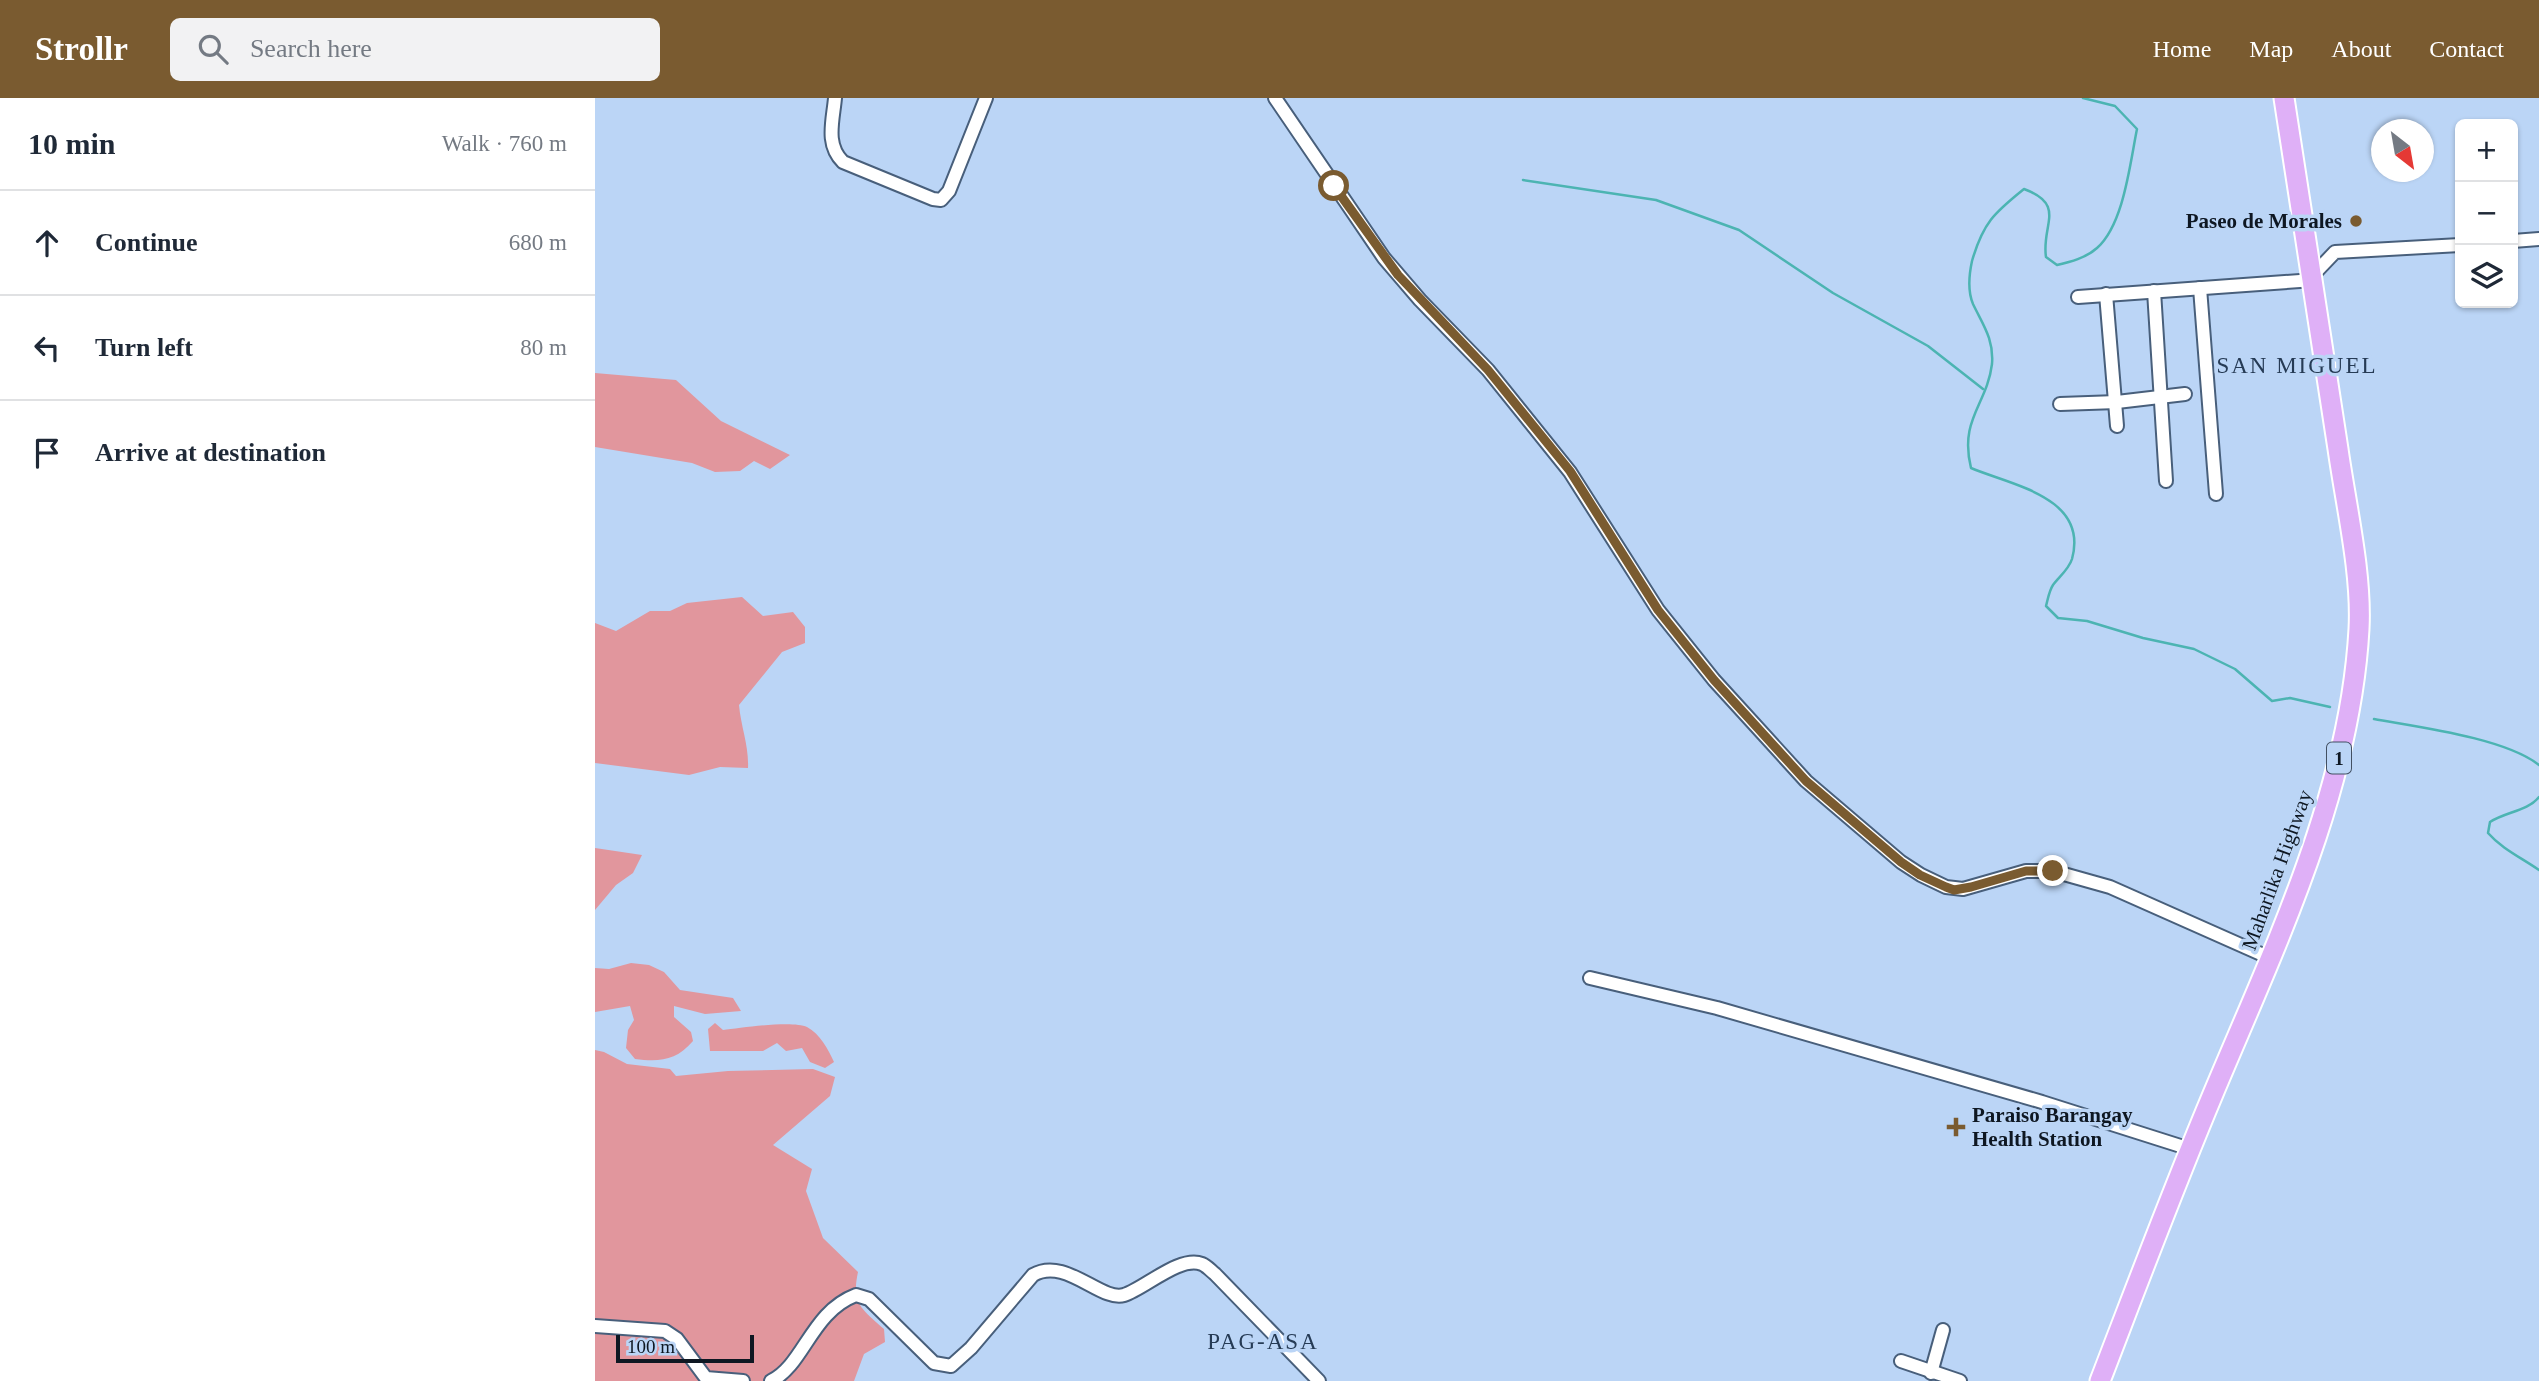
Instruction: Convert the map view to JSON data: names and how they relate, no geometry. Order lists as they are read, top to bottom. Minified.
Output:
{"streets":{"highway":["1","Maharlika Highway"]},"districts":["SAN MIGUEL","PAG-ASA"],"places":{"other":["Paseo de Morales"],"health":["Paraiso Barangay Health Station"]},"scale_bar":"100 m","north":"bottom right","page":{"header":"Strollr","search":"Search here","nav":["Home","Map","About","Contact"],"heading":["10 min","Walk · 760 m"],"map_buttons":["+","−"],"list":[["Continue","680 m"],["Turn left","80 m"],"Arrive at destination"],"scale":"100 m"}}
